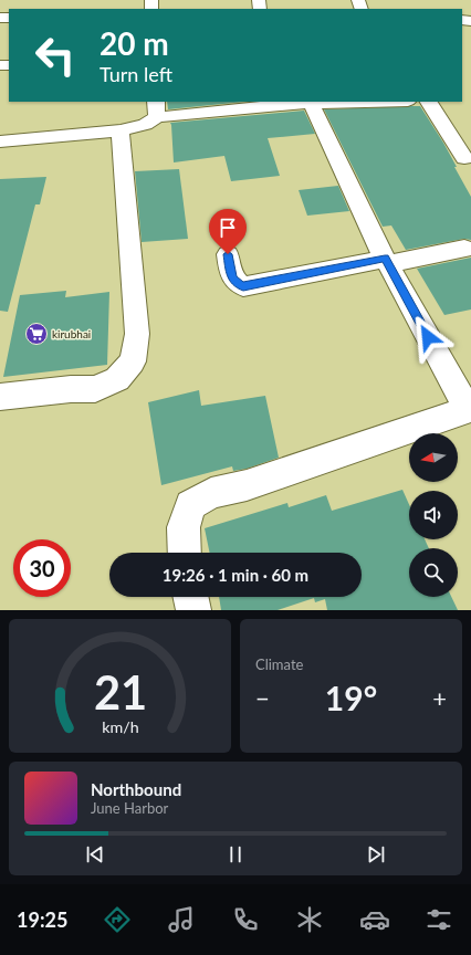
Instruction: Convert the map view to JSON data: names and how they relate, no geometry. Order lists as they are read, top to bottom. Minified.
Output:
{"places":{"supermarket":["kirubhai"]},"north":"left","page":{"turn":["20 m","Turn left"],"limit":"30","trip":"19:26 · 1 min · 60 m","tile":"Climate","heat":["−","19°","+"],"song":["Northbound","June Harbor"],"tabs":"19:25","gauge":["21","km/h"]}}
